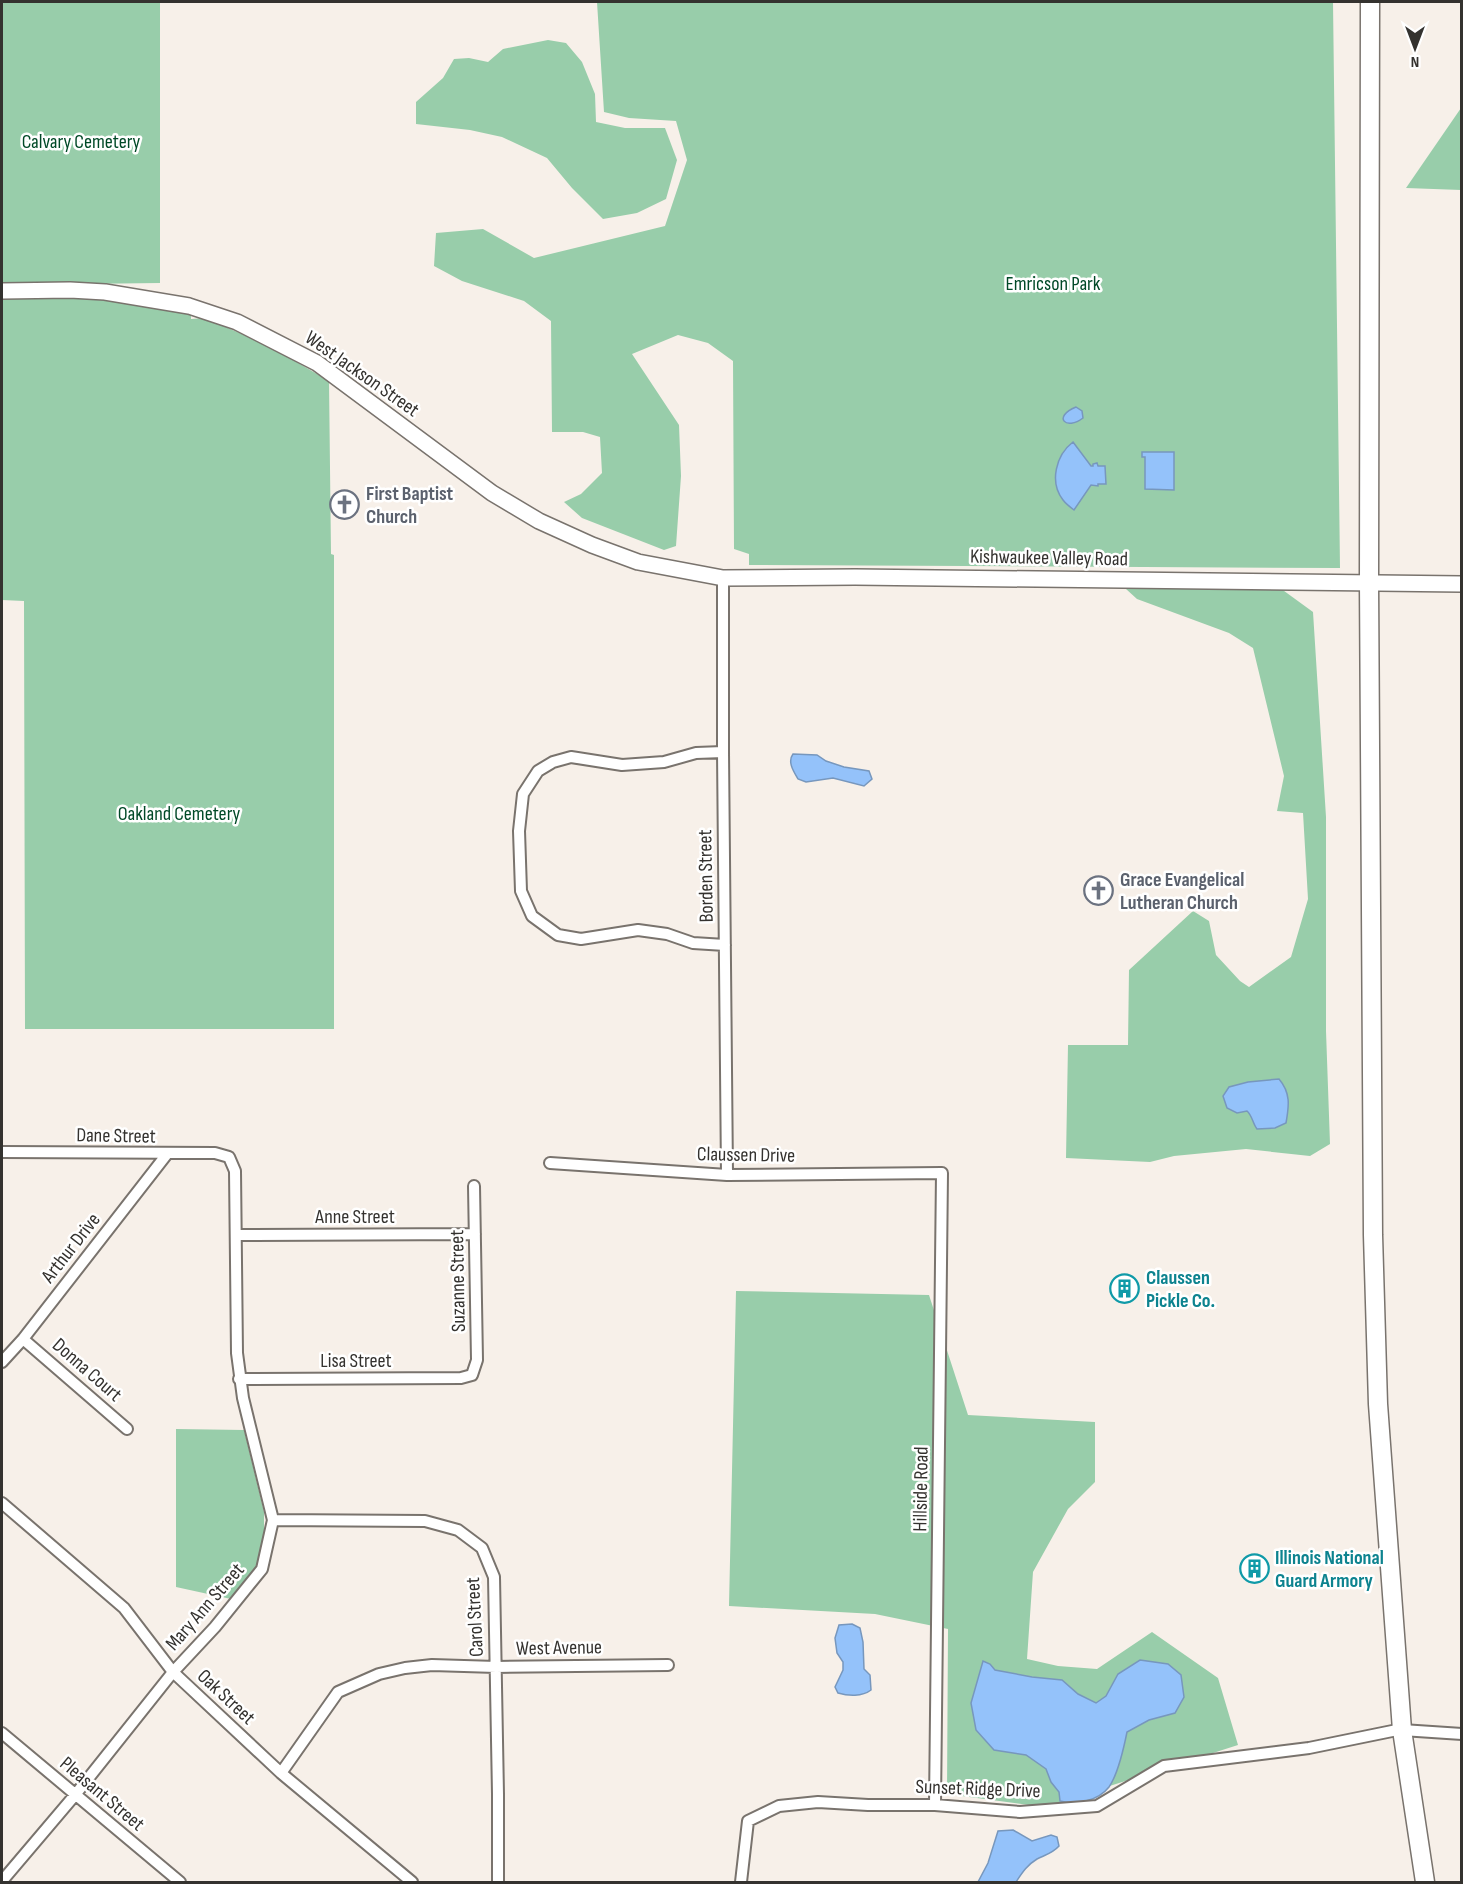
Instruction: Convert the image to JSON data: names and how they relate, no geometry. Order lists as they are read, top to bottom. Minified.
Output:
{"streets":{"street":["West Jackson Street","Kishwaukee Valley Road","Borden Street","Dane Street","Claussen Drive","Anne Street","Arthur Drive","Suzanne Street","Lisa Street","Donna Court","Hillside Road","Mary Ann Street","Carol Street","West Avenue","Oak Street","Sunset Ridge Drive","Pleasant Street"]},"crossings":[["West Jackson Street","Kishwaukee Valley Road"],["Kishwaukee Valley Road","Borden Street"],["Borden Street","Claussen Drive"],["Dane Street","Arthur Drive"],["Dane Street","Mary Ann Street"],["Claussen Drive","Hillside Road"],["Anne Street","Suzanne Street"],["Anne Street","Mary Ann Street"],["Arthur Drive","Donna Court"],["Suzanne Street","Lisa Street"],["Lisa Street","Mary Ann Street"],["Hillside Road","Sunset Ridge Drive"],["Mary Ann Street","Carol Street"],["Mary Ann Street","Oak Street"],["Mary Ann Street","Pleasant Street"],["Carol Street","West Avenue"],["West Avenue","Oak Street"]],"parks":["Calvary Cemetery","Emricson Park","Oakland Cemetery"],"places":{"church":["First Baptist Church","Grace Evangelical Lutheran Church"],"building":["Claussen Pickle Co.","Illinois National Guard Armory"]},"north":"bottom"}
